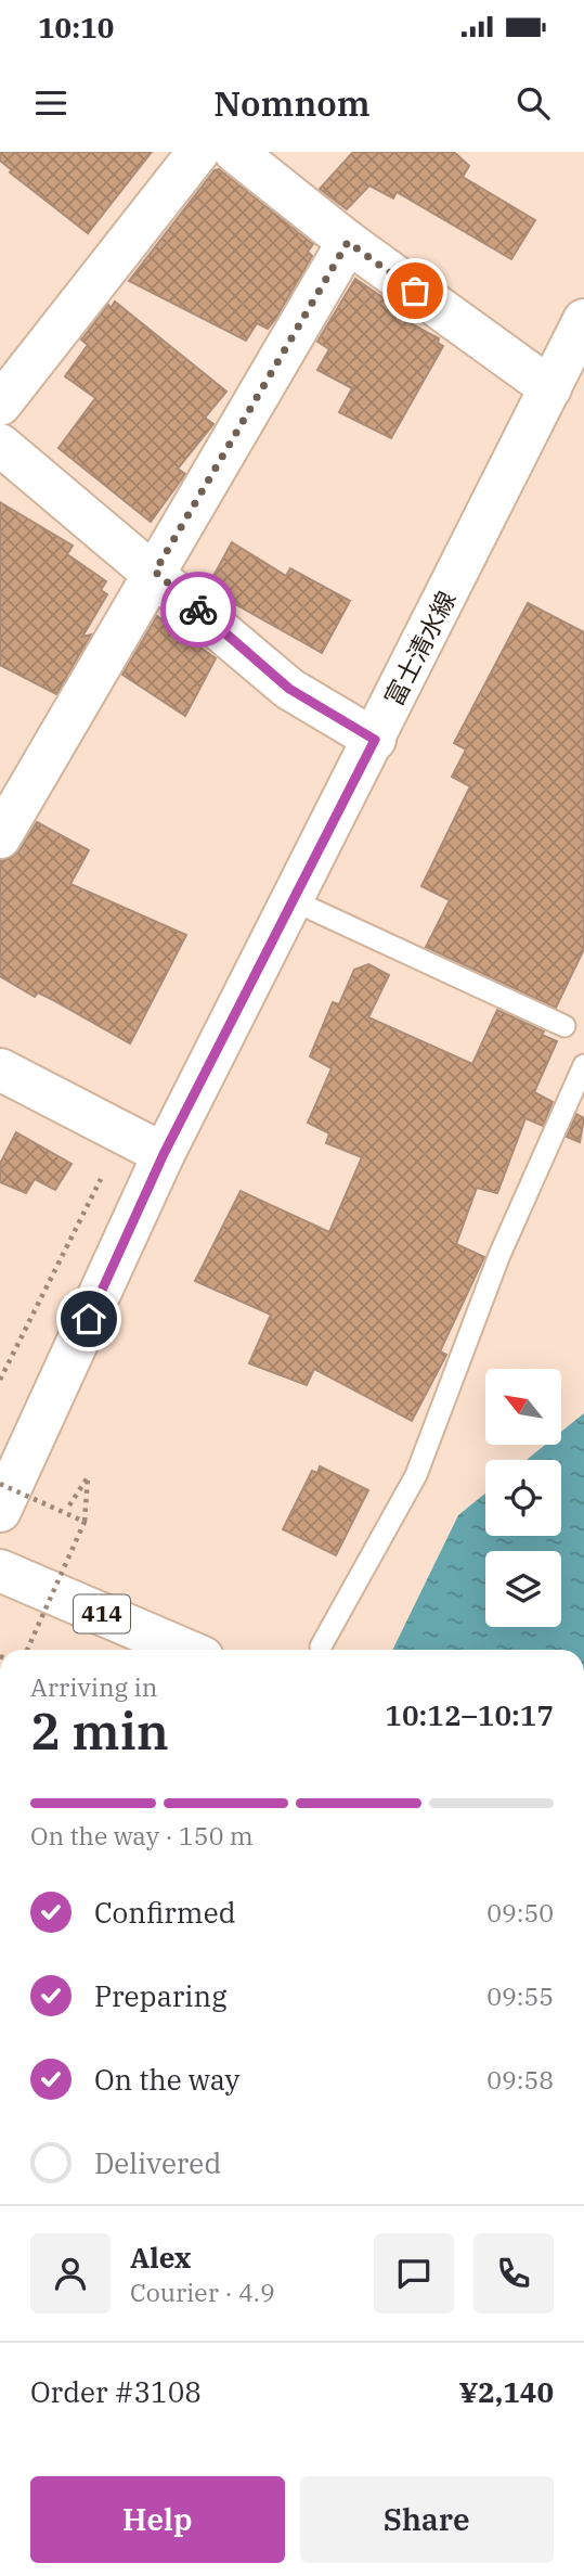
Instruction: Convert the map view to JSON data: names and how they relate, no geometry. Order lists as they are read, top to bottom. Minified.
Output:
{"streets":{"main road":["富士清水線","414"]},"north":"top left","page":{"status":"10:10","header":"Nomnom","heading":["2 min","Arriving in","10:12–10:17"],"panel":["Alex","Courier · 4.9","Order #3108","¥2,140"],"bar":"On the way · 150 m","list":[["Confirmed","09:50"],["Preparing","09:55"],["On the way","09:58"],"Delivered"],"buttons":["Help","Share"]}}
